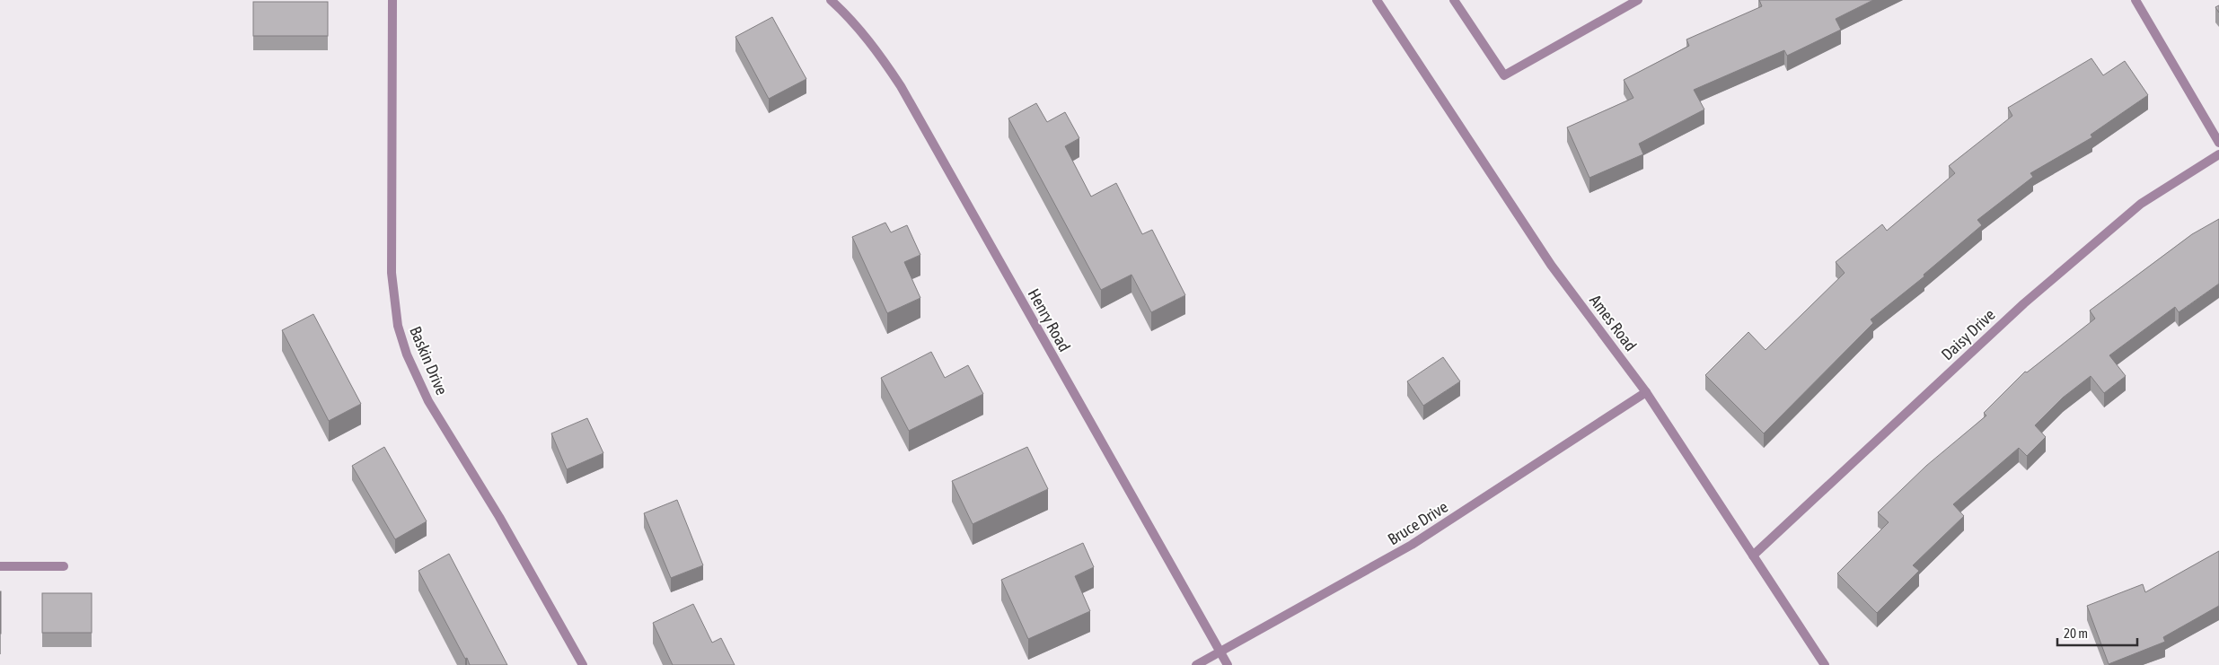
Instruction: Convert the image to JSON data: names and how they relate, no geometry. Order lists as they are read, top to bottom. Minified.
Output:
{"streets":{"street":["Henry Road","Ames Road","Daisy Drive","Baskin Drive","Bruce Drive"]},"crossings":[["Henry Road","Bruce Drive"],["Ames Road","Daisy Drive"],["Ames Road","Bruce Drive"]],"scale_bar":"20 m"}
